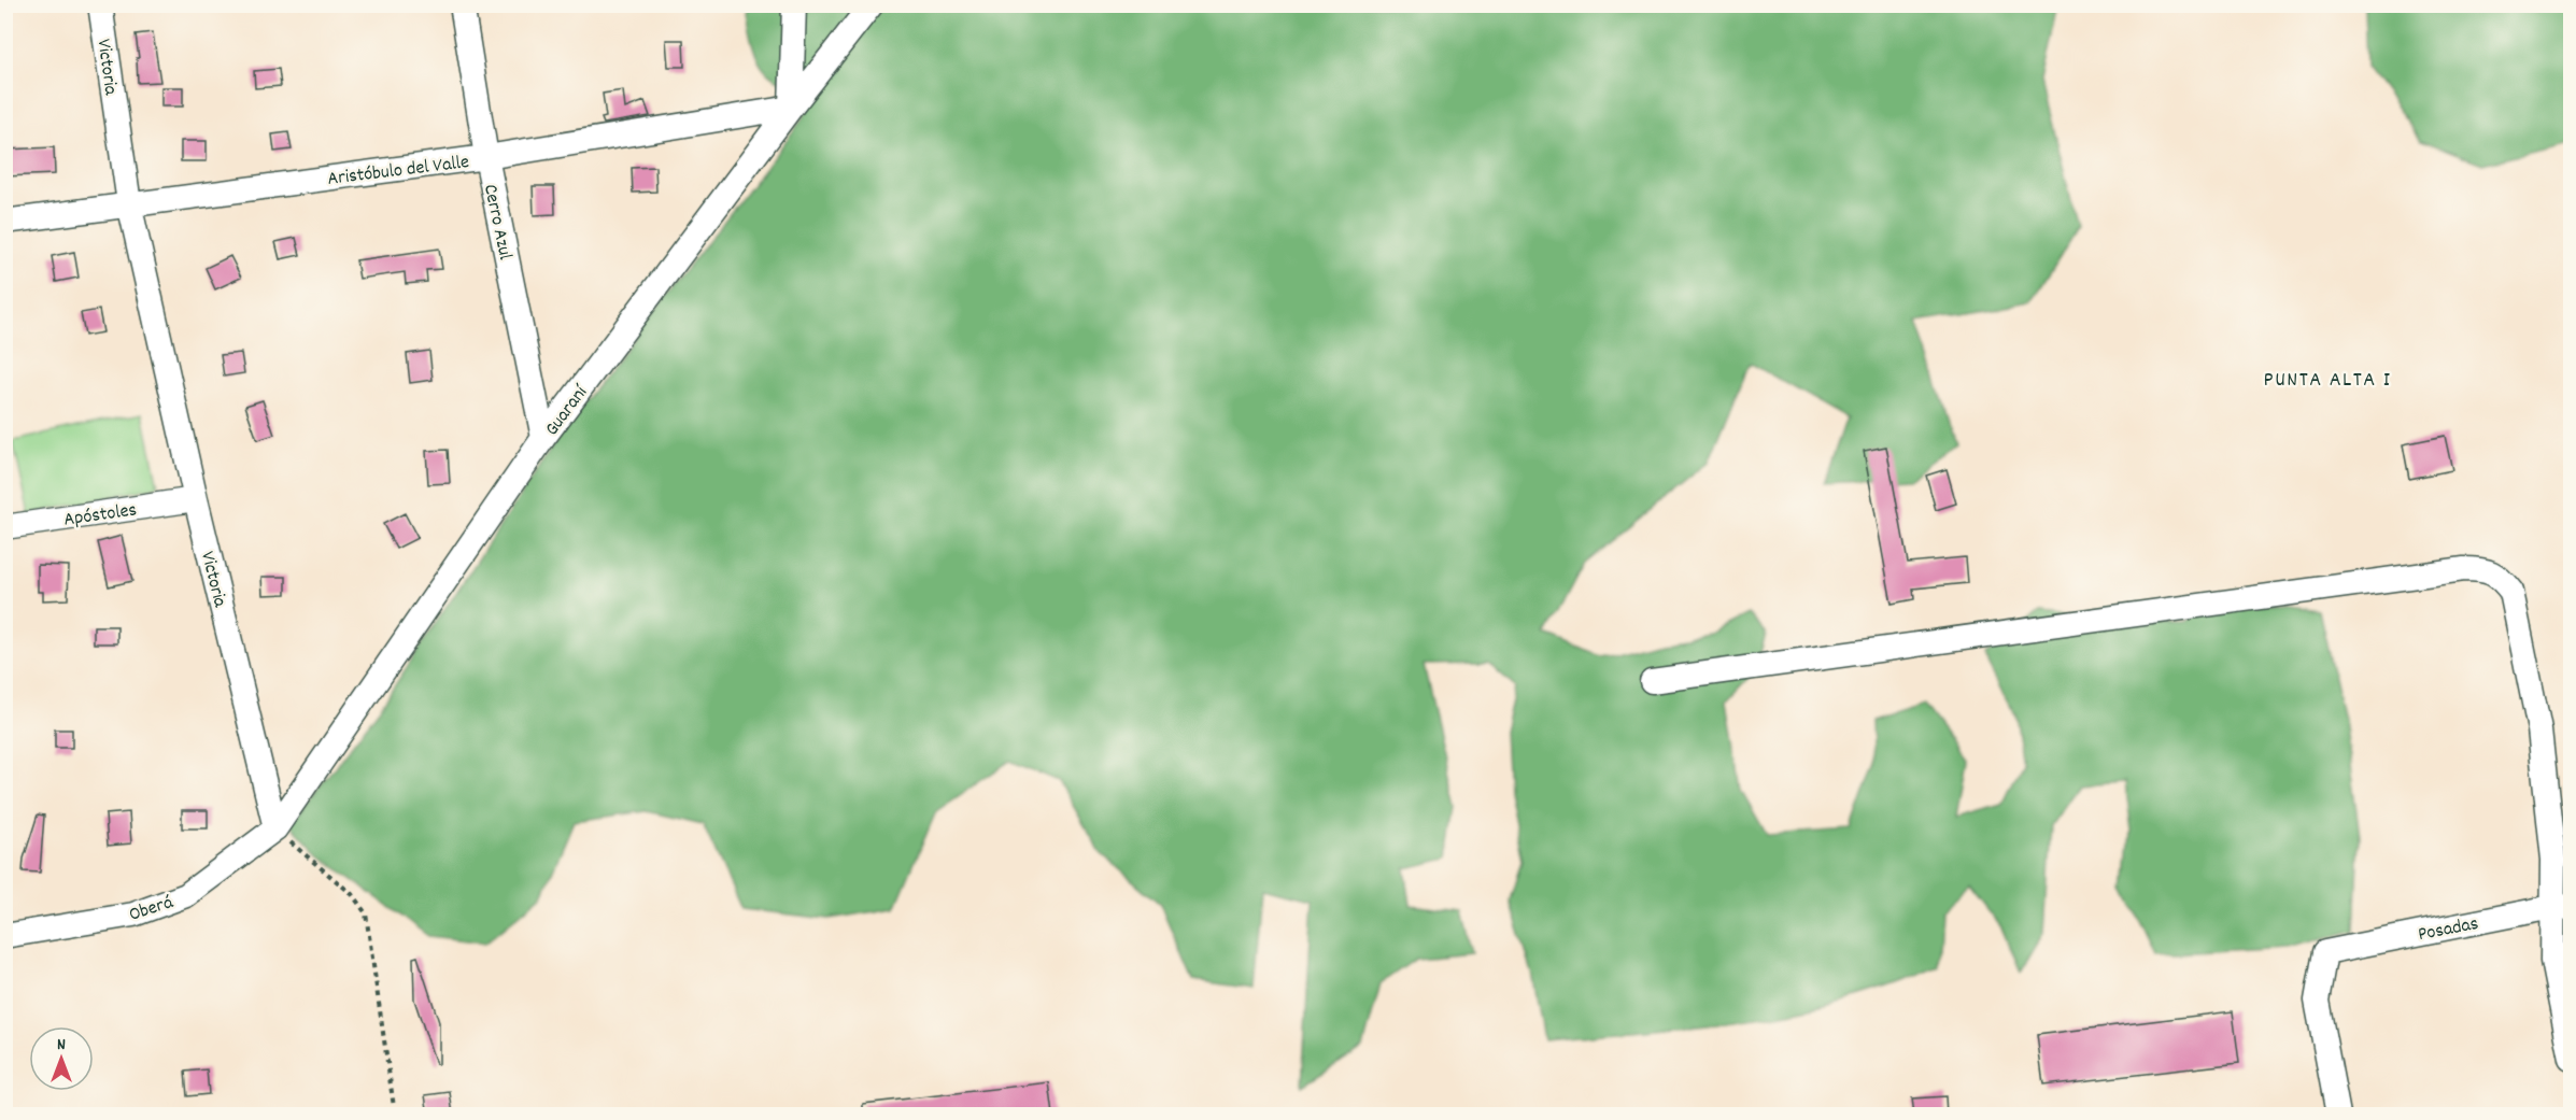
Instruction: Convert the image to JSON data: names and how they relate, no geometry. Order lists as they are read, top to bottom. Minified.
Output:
{"streets":{"street":["Victoria","Aristóbulo del Valle","Cerro Azul","Guaraní","Apóstoles","Oberá","Posadas"]},"crossings":[["Victoria","Aristóbulo del Valle"],["Victoria","Guaraní"],["Victoria","Apóstoles"],["Victoria","Oberá"],["Aristóbulo del Valle","Cerro Azul"],["Aristóbulo del Valle","Guaraní"],["Cerro Azul","Guaraní"],["Guaraní","Oberá"]],"districts":["PUNTA ALTA I"],"north":"top"}
